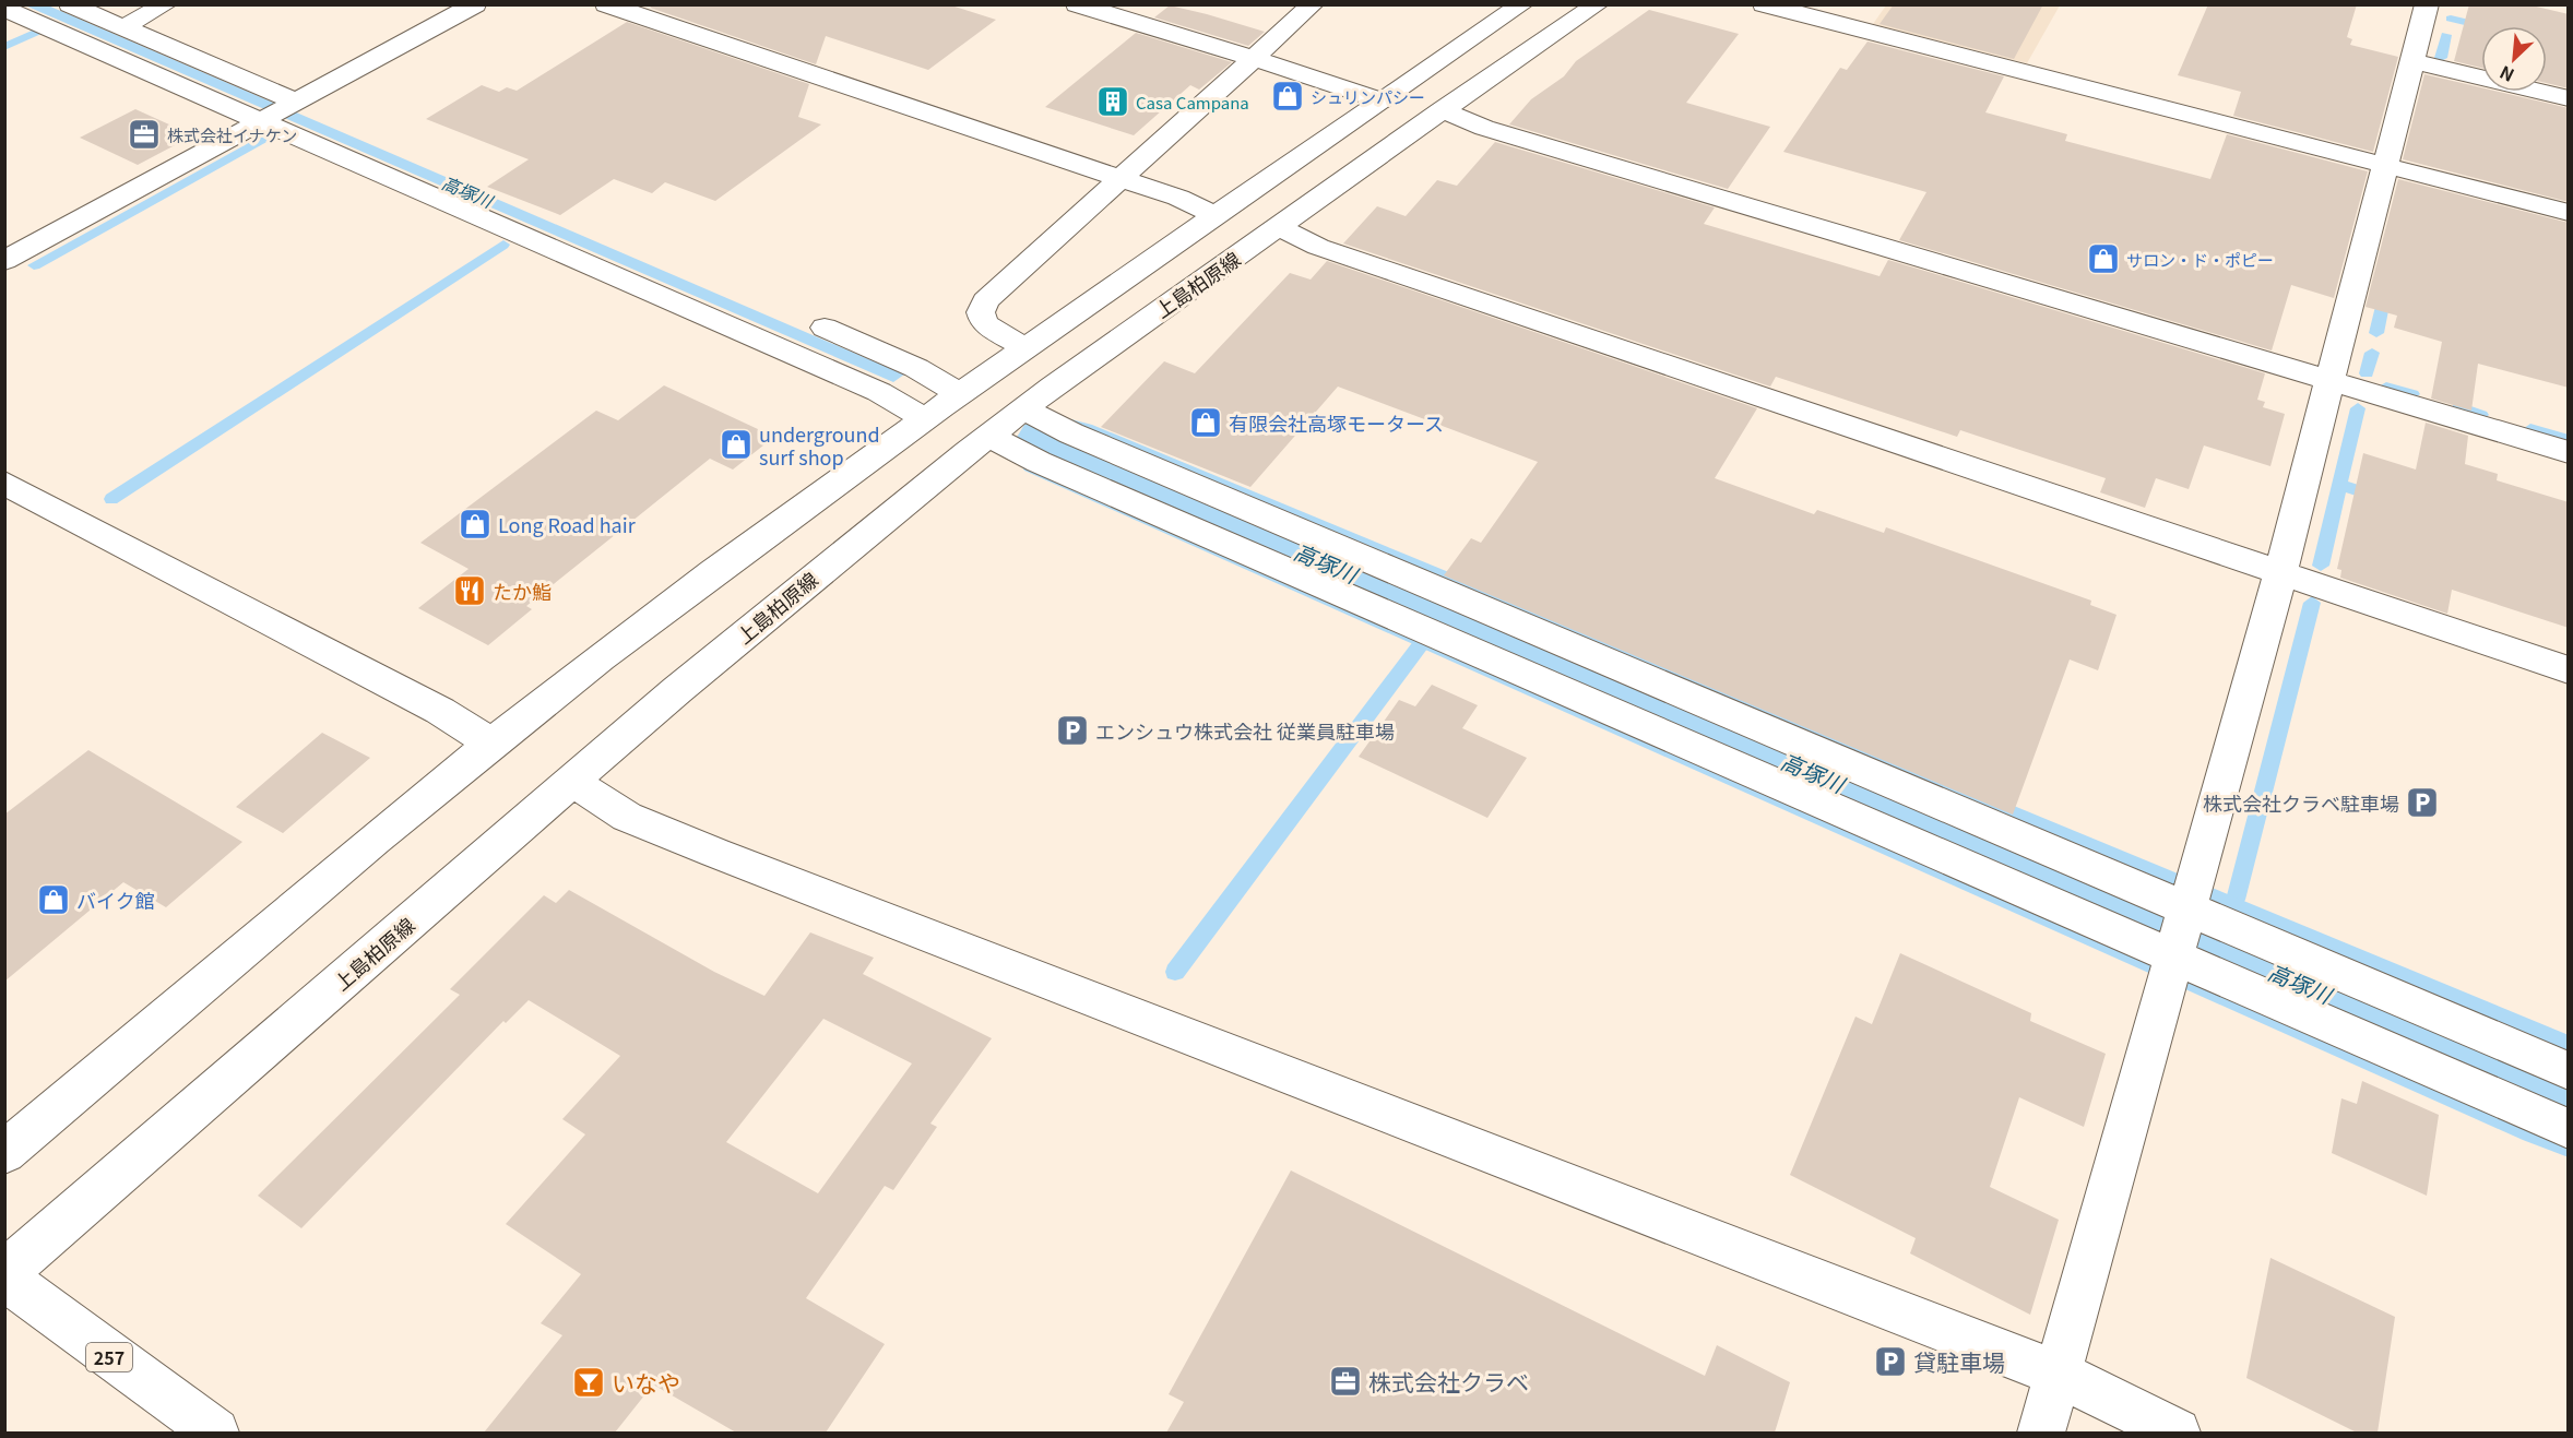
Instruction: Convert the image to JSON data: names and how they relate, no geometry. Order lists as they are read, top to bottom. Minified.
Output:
{"streets":{"main road":["上島柏原線","257"]},"crossings":[["上島柏原線","257"]],"water":["高塚川"],"places":{"shop":["シュリンパシー","サロン・ド・ポピー","有限会社高塚モータース","underground surf shop","Long Road hair","バイク館"],"building":["Casa Campana"],"office":["株式会社イナケン","株式会社クラベ"],"restaurant":["たか鮨"],"parking":["エンシュウ株式会社 従業員駐車場","株式会社クラベ駐車場","貸駐車場"],"bar":["いなや"]},"north":"bottom left"}
